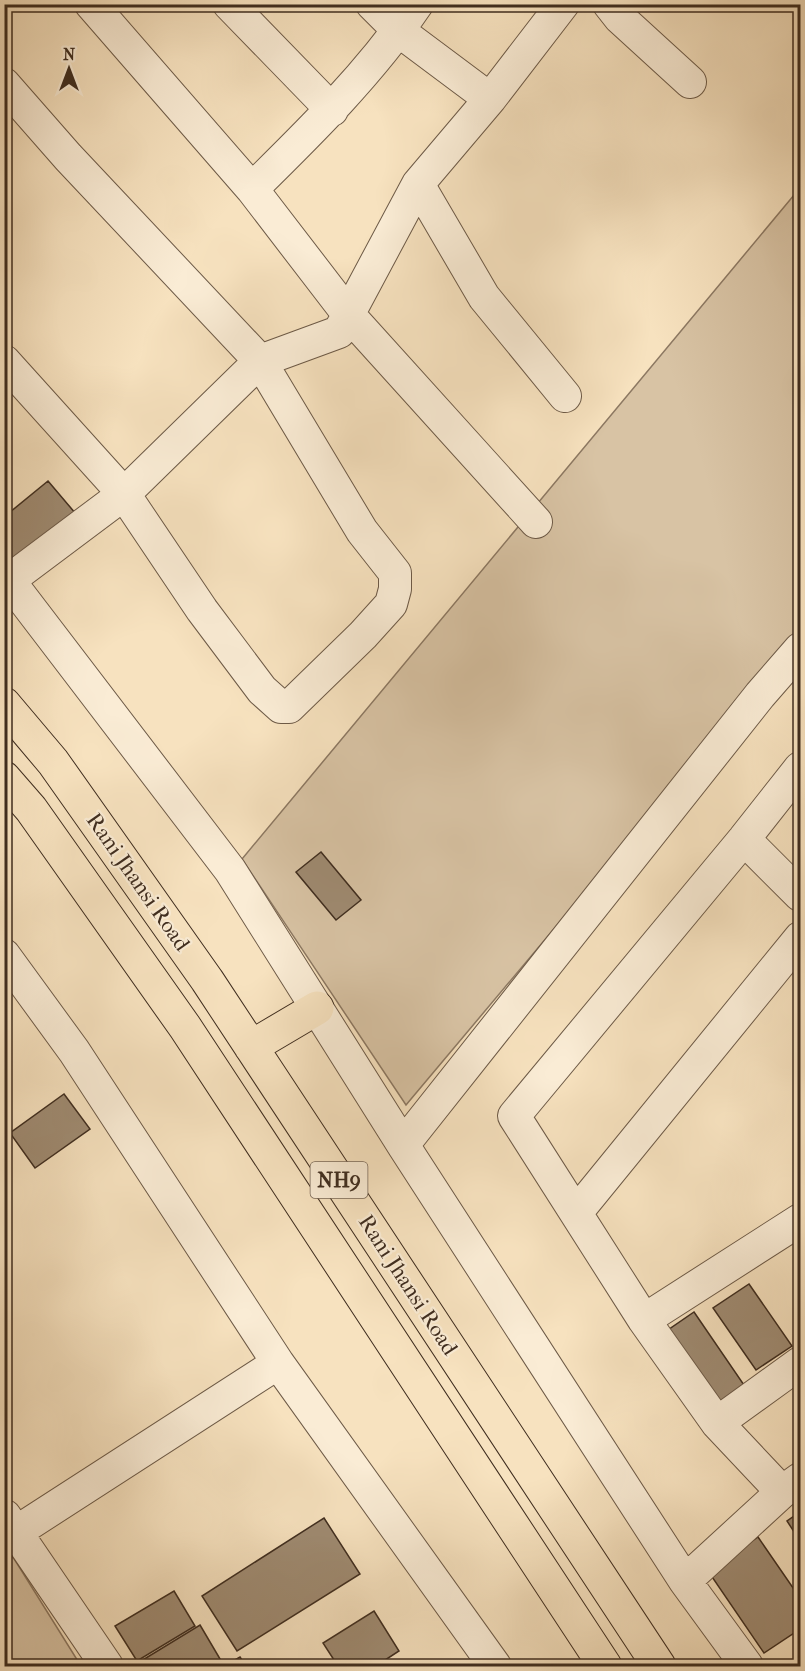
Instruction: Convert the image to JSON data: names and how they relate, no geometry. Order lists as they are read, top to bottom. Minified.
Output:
{"streets":{"highway":["Rani Jhansi Road","NH9"]},"north":"top"}
